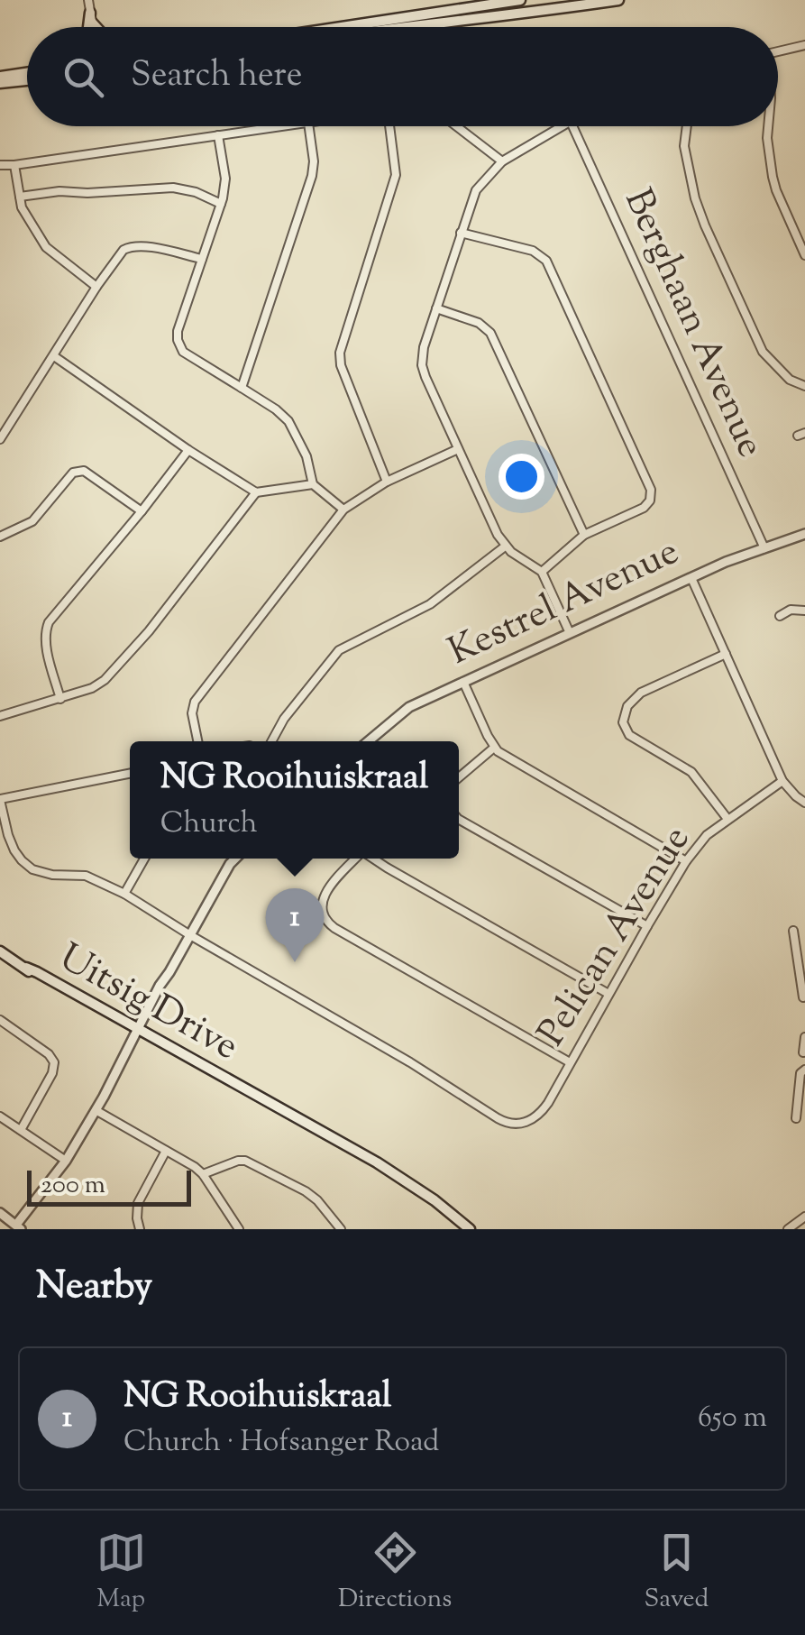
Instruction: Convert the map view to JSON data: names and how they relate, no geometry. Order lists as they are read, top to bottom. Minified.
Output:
{"streets":{"main road":["Uitsig Drive"],"street":["Berghaan Avenue","Kestrel Avenue","Pelican Avenue"]},"crossings":[["Berghaan Avenue","Kestrel Avenue"]],"scale_bar":"200 m","page":{"search":"Search here","popup":["NG Rooihuiskraal","Church"],"pins":"1","scale":"200 m","heading":"Nearby","list":[{"mark":"1","name":"NG Rooihuiskraal","note":"Church · Hofsanger Road","value":"650 m"}],"nav":["Map","Directions","Saved"]}}
